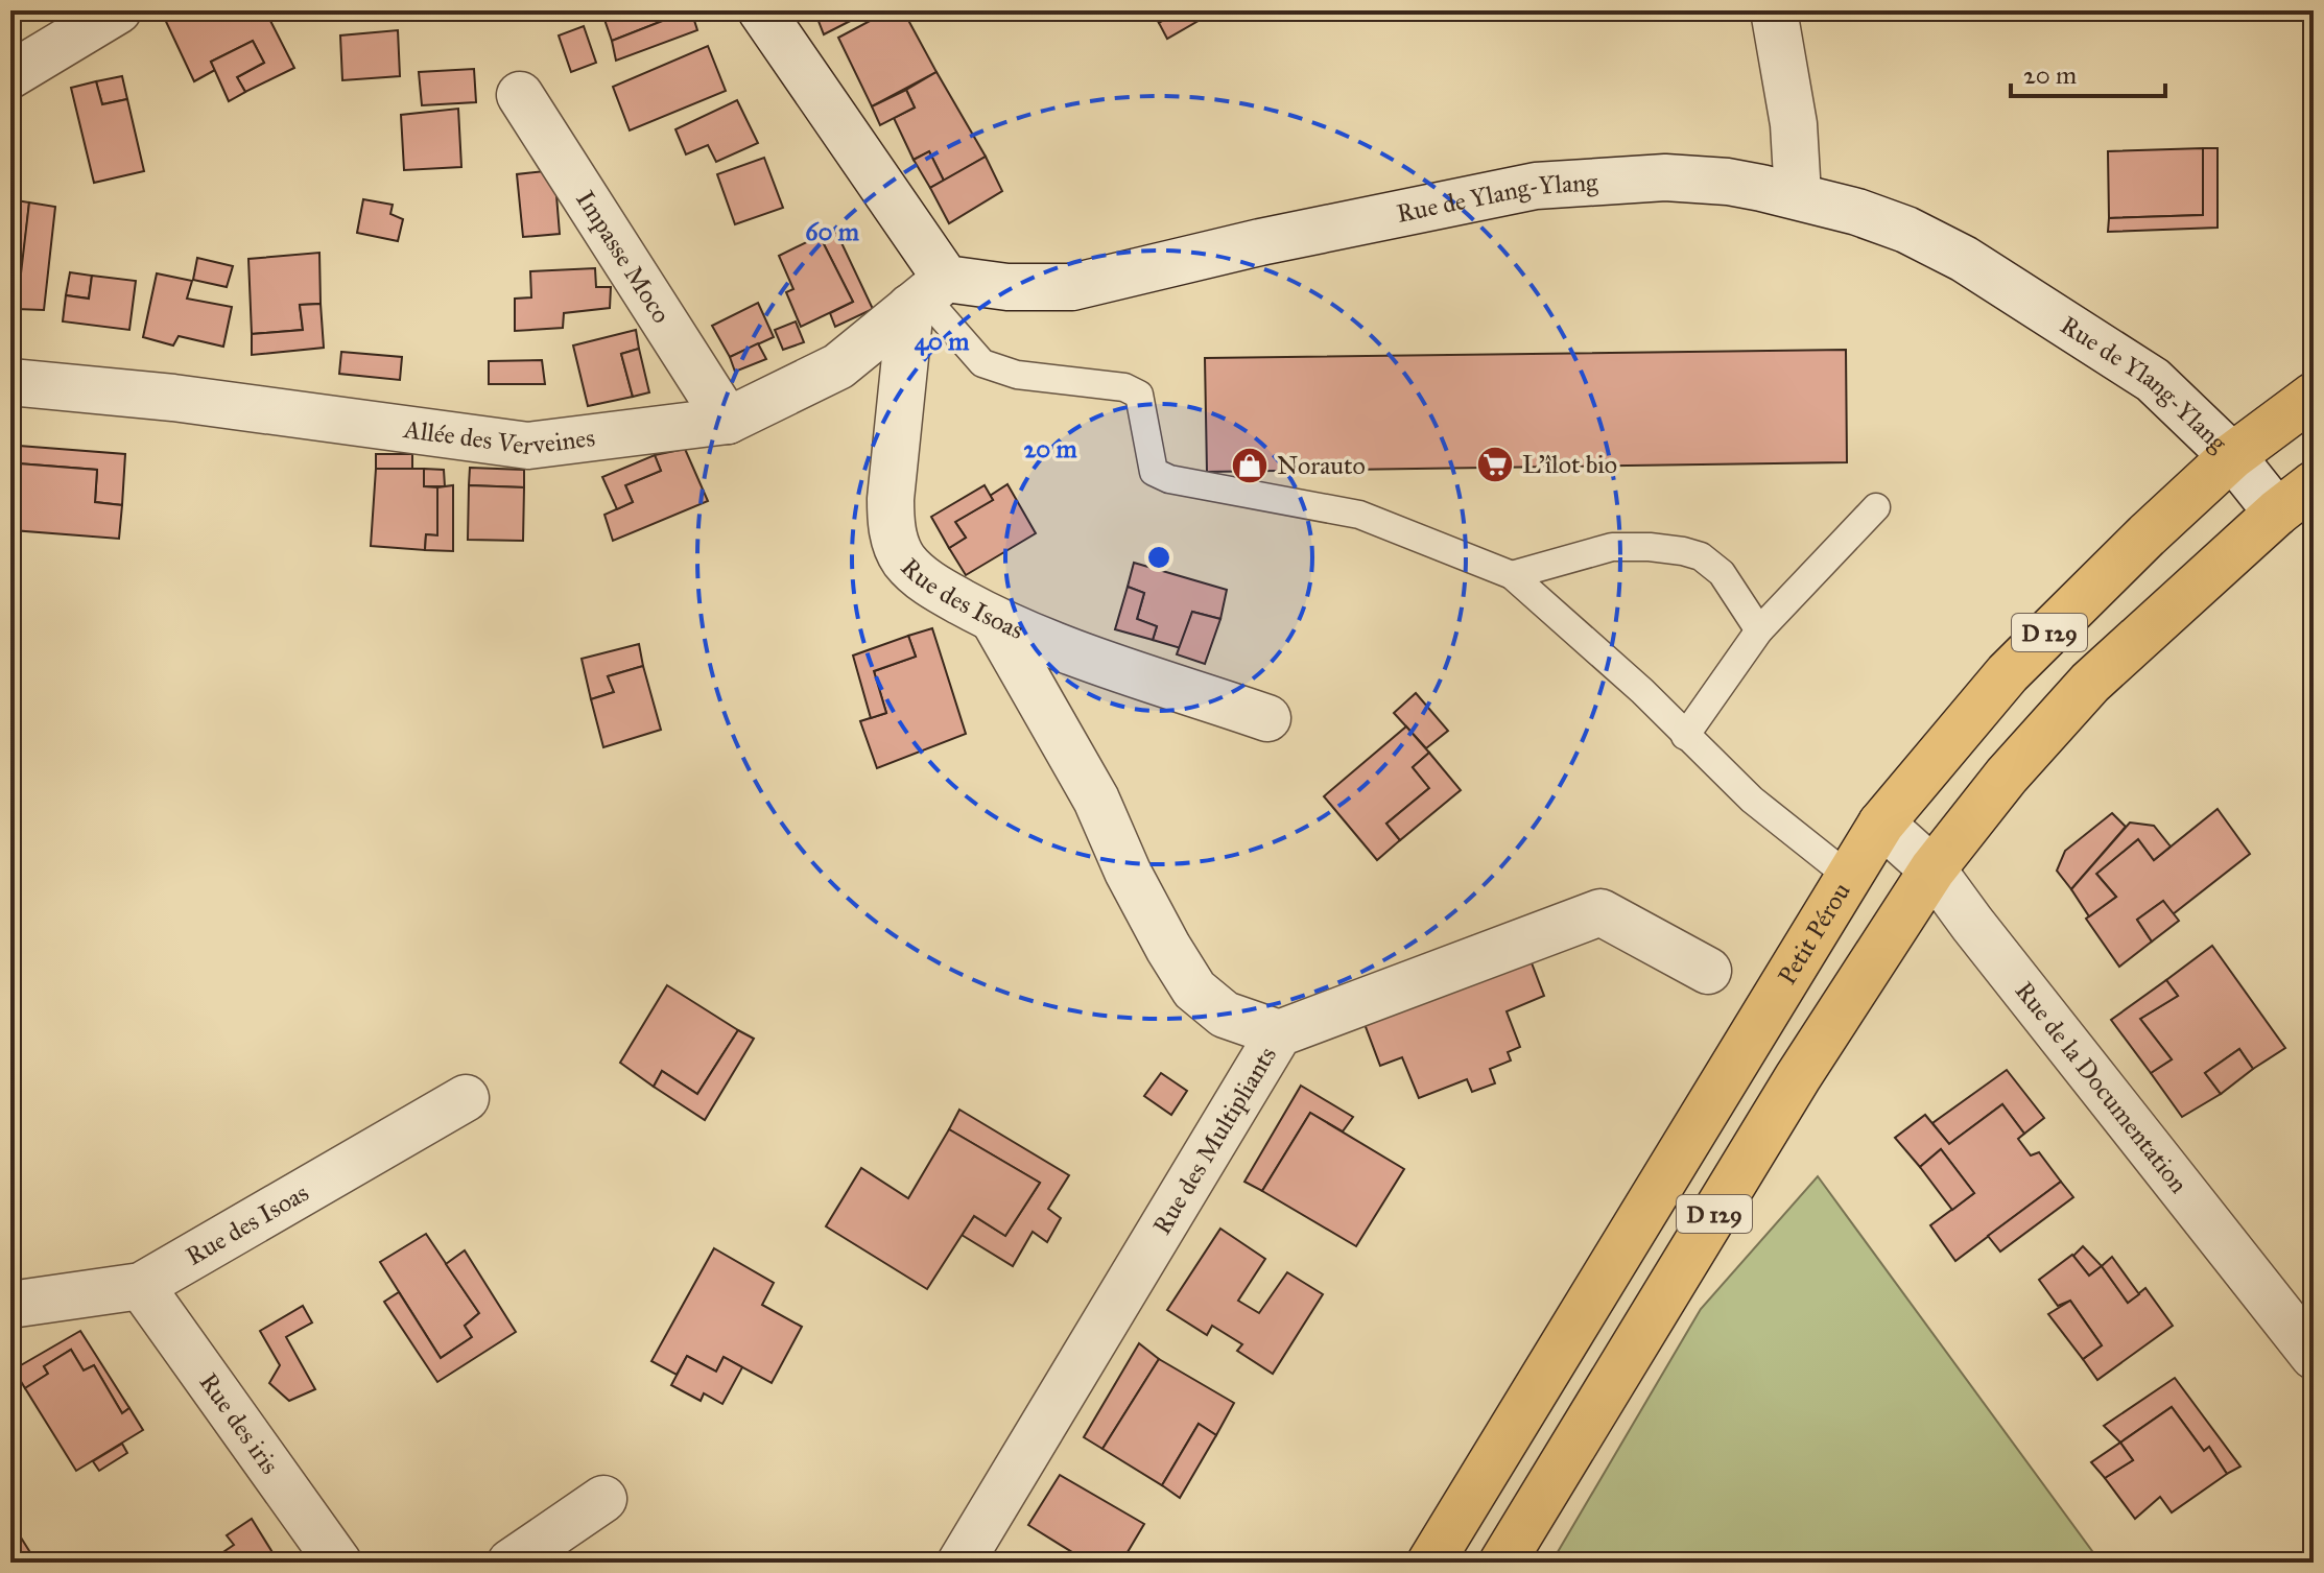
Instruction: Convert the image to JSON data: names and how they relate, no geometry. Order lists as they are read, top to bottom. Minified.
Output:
{"streets":{"highway":["D 129","Petit Pérou"],"street":["Rue de Ylang-Ylang","Impasse Moco","Allée des Verveines","Rue des Isoas","Rue de la Documentation","Rue des Multipliants","Rue des iris"]},"crossings":[["Rue de Ylang-Ylang","Allée des Verveines"],["Rue de Ylang-Ylang","Rue des Isoas"],["Rue de Ylang-Ylang","D 129"],["Rue de Ylang-Ylang","Petit Pérou"],["Impasse Moco","Allée des Verveines"],["Allée des Verveines","Rue des Isoas"],["Rue des Isoas","Rue des iris"],["D 129","Rue de la Documentation"],["Petit Pérou","Rue de la Documentation"]],"places":{"supermarket":["L'îlot bio"],"shop":["Norauto"]},"scale_bar":"20 m","rings":["60 m","40 m","20 m"]}
